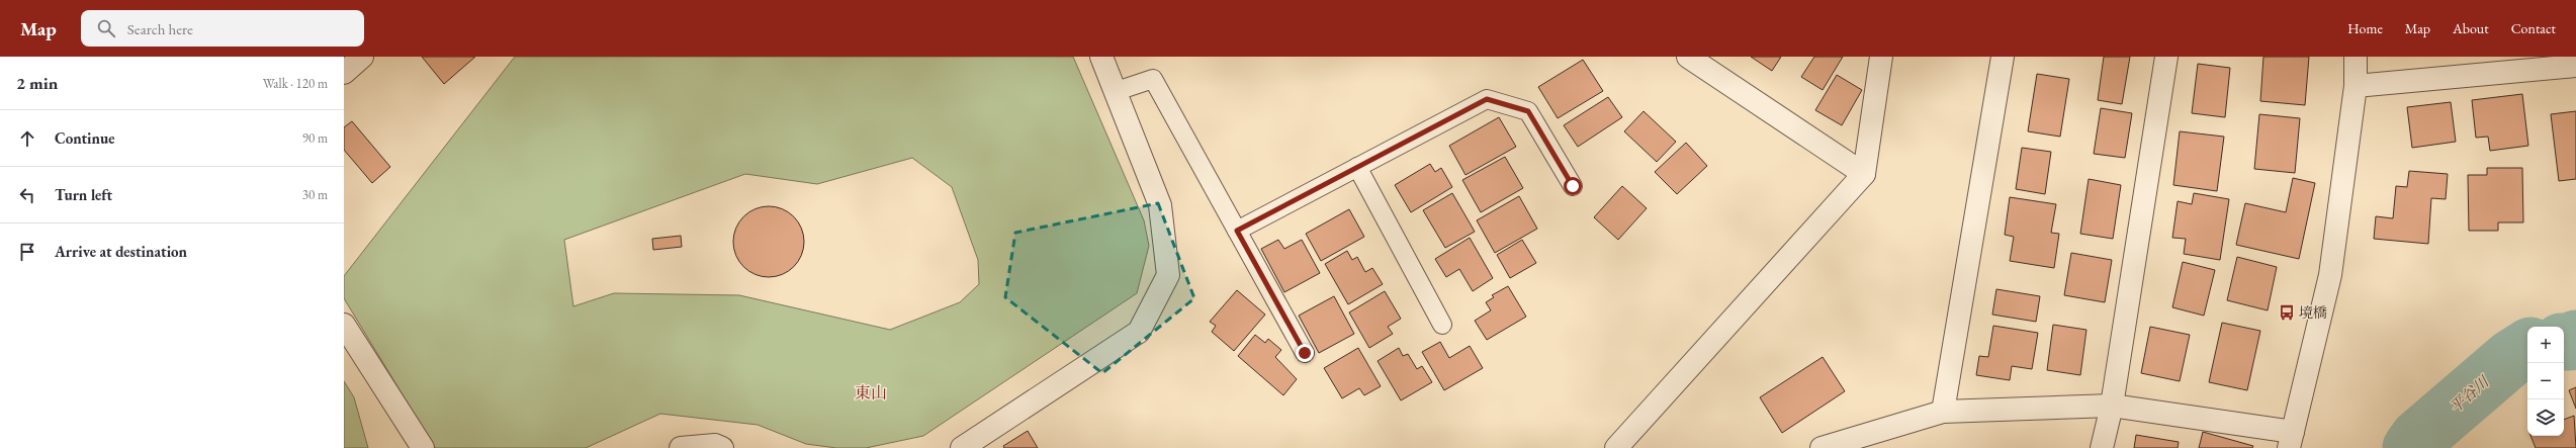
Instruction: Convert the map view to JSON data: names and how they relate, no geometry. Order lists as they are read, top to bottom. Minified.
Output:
{"districts":["東山"],"water":["平谷川"],"places":{"bus stop":["境橋"]},"page":{"header":"Map","search":"Search here","nav":["Home","Map","About","Contact"],"heading":["2 min","Walk · 120 m"],"list":[["Continue","90 m"],["Turn left","30 m"],"Arrive at destination"],"map_buttons":["+","−"]}}
